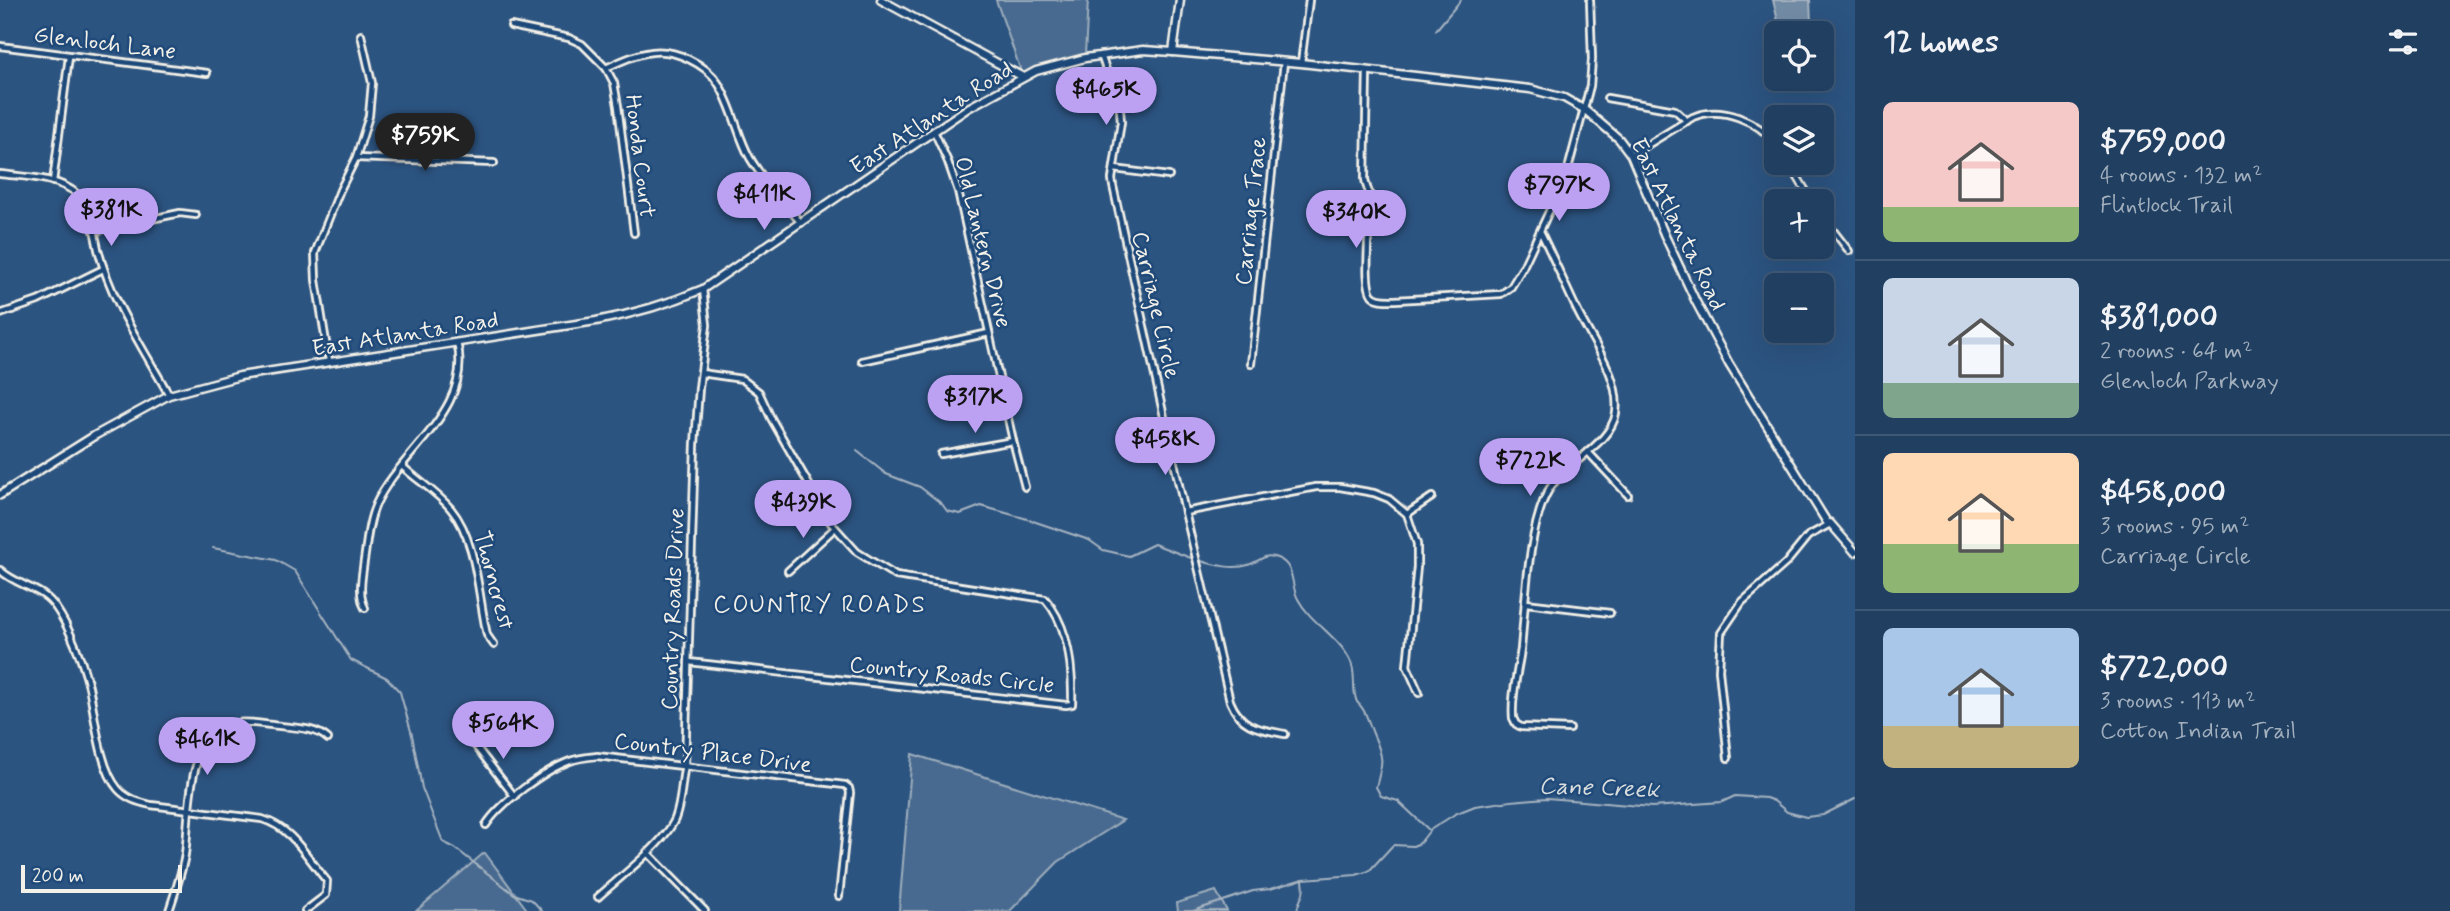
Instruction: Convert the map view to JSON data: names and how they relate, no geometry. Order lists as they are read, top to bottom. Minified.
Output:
{"streets":{"street":["Glenloch Lane","East Atlanta Road","Honda Court","Carriage Trace","Old Lantern Drive","Carriage Circle","Thorncrest","Country Roads Drive","Country Roads Circle","Country Place Drive"]},"crossings":[["East Atlanta Road","Carriage Trace"],["East Atlanta Road","Old Lantern Drive"],["East Atlanta Road","Carriage Circle"],["East Atlanta Road","Country Roads Drive"],["Country Roads Drive","Country Roads Circle"],["Country Roads Drive","Country Place Drive"]],"districts":["COUNTRY ROADS"],"water":["Cane Creek"],"scale_bar":"200 m","page":{"heading":"12 homes","map_buttons":["+","−"],"price":["$465K","$759K","$797K","$411K","$381K","$340K","$317K","$458K","$722K","$439K","$564K","$461K"],"list":[{"name":"$759,000","note":"4 rooms · 132 m² · Flintlock Trail"},{"name":"$381,000","note":"2 rooms · 64 m² · Glenloch Parkway"},{"name":"$458,000","note":"3 rooms · 95 m² · Carriage Circle"},{"name":"$722,000","note":"3 rooms · 113 m² · Cotton Indian Trail"}],"scale":"200 m"}}
